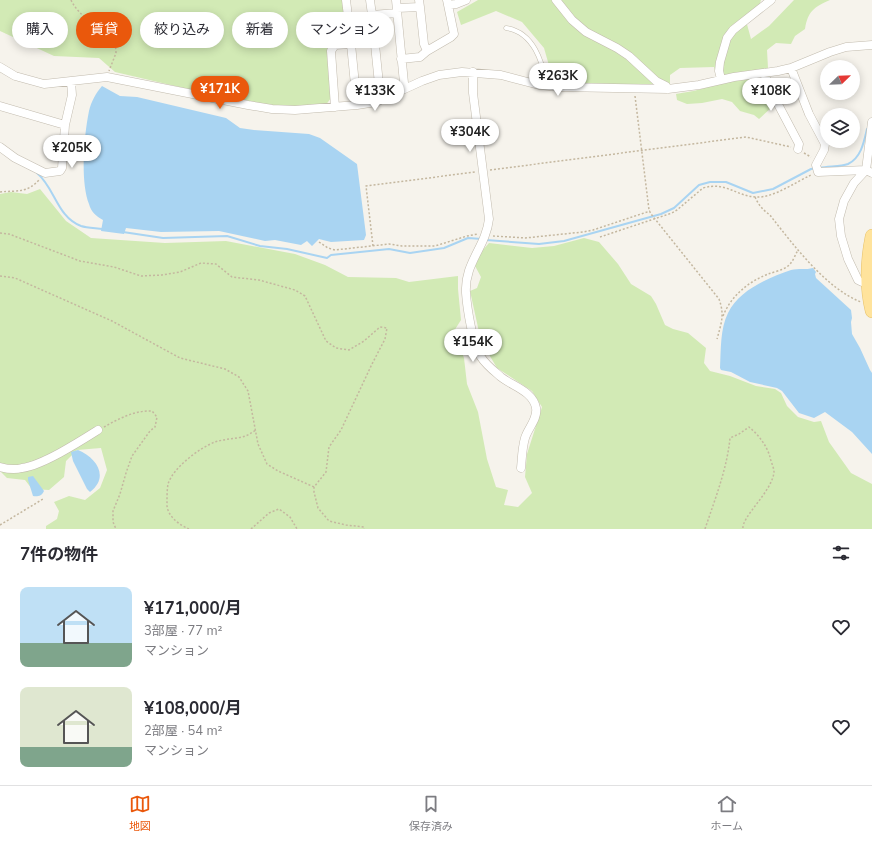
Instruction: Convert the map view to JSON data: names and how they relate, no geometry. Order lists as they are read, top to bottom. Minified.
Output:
{"north":"top right","page":{"chip":["購入","賃貸","絞り込み","新着","マンション"],"price":["¥263K","¥171K","¥133K","¥108K","¥304K","¥205K","¥154K"],"heading":"7件の物件","list":[{"name":"¥171,000/月","note":"3部屋 · 77 m² · マンション"},{"name":"¥108,000/月","note":"2部屋 · 54 m² · マンション"}],"tabs":["地図","保存済み","ホーム"]}}
